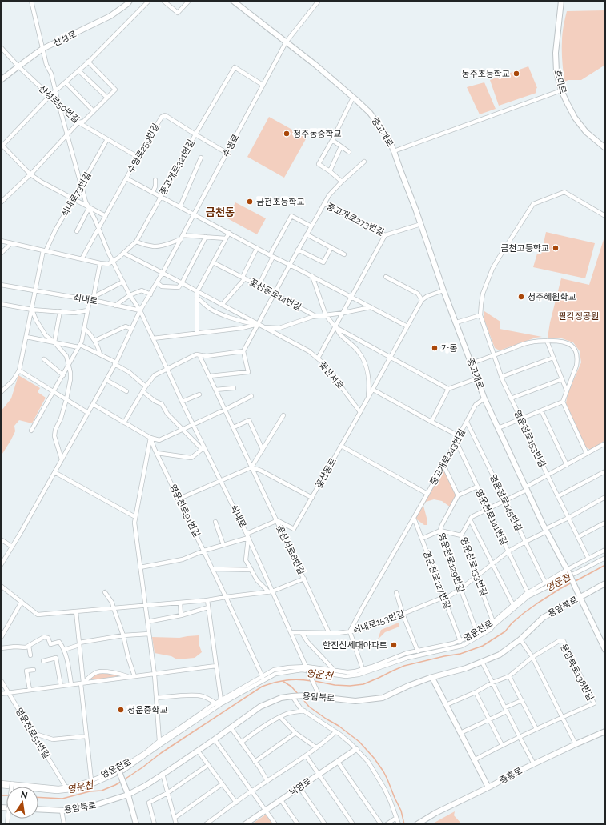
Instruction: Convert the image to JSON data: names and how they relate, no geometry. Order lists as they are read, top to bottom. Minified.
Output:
{"streets":{"street":["산성로","호미로","산성로50번길","중고개로","수영로","수영로259번길","중고개로321번길","쇠내로73번길","중고개로273번길","꽃산동로14번길","쇠내로","꽃산서로","영운천로153번길","중고개로243번길","꽃산동로","영운천로145번길","영운천로91번길","영운천로141번길","꽃산서로8번길","영운천로129번길","영운천로133번길","영운천로127번길","용암북로","쇠내로153번길","영운천로","용암북로138번길","영운천로51번길","중흥로","낙영로"]},"crossings":[["산성로","산성로50번길"],["산성로50번길","수영로259번길"],["산성로50번길","쇠내로73번길"],["중고개로","수영로"],["중고개로","중고개로273번길"],["중고개로","중고개로243번길"],["중고개로","영운천로133번길"],["중고개로","용암북로"],["중고개로","쇠내로153번길"],["중고개로","영운천로"],["수영로","수영로259번길"],["수영로","중고개로321번길"],["수영로","쇠내로"],["수영로","꽃산서로"],["수영로259번길","중고개로321번길"],["중고개로321번길","꽃산서로"],["쇠내로73번길","쇠내로"],["중고개로273번길","꽃산동로14번길"],["중고개로273번길","꽃산서로"],["꽃산동로14번길","꽃산서로"],["쇠내로","용암북로"],["쇠내로","쇠내로153번길"],["쇠내로","영운천로"],["꽃산서로","꽃산동로"],["영운천로153번길","영운천로133번길"],["영운천로153번길","쇠내로153번길"],["영운천로153번길","영운천로"],["중고개로243번길","영운천로145번길"],["중고개로243번길","영운천로141번길"],["중고개로243번길","영운천로127번길"],["중고개로243번길","쇠내로153번길"],["꽃산동로","꽃산서로8번길"],["영운천로145번길","영운천로133번길"],["영운천로145번길","쇠내로153번길"],["영운천로145번길","영운천로"],["영운천로91번길","영운천로"],["영운천로141번길","영운천로133번길"],["영운천로141번길","쇠내로153번길"],["영운천로141번길","영운천로"],["꽃산서로8번길","쇠내로153번길"],["영운천로129번길","쇠내로153번길"],["영운천로129번길","영운천로"],["영운천로133번길","쇠내로153번길"],["영운천로133번길","영운천로"],["영운천로127번길","쇠내로153번길"],["영운천로127번길","영운천로"],["영운천로","영운천로51번길"]],"districts":["금천동"],"water":["영운천"],"parks":["팔각정공원"],"places":["동주초등학교","청주동중학교","금천초등학교","금천고등학교","청주혜원학교","가동","한진신세대아파트","청운중학교"],"north":"top"}
